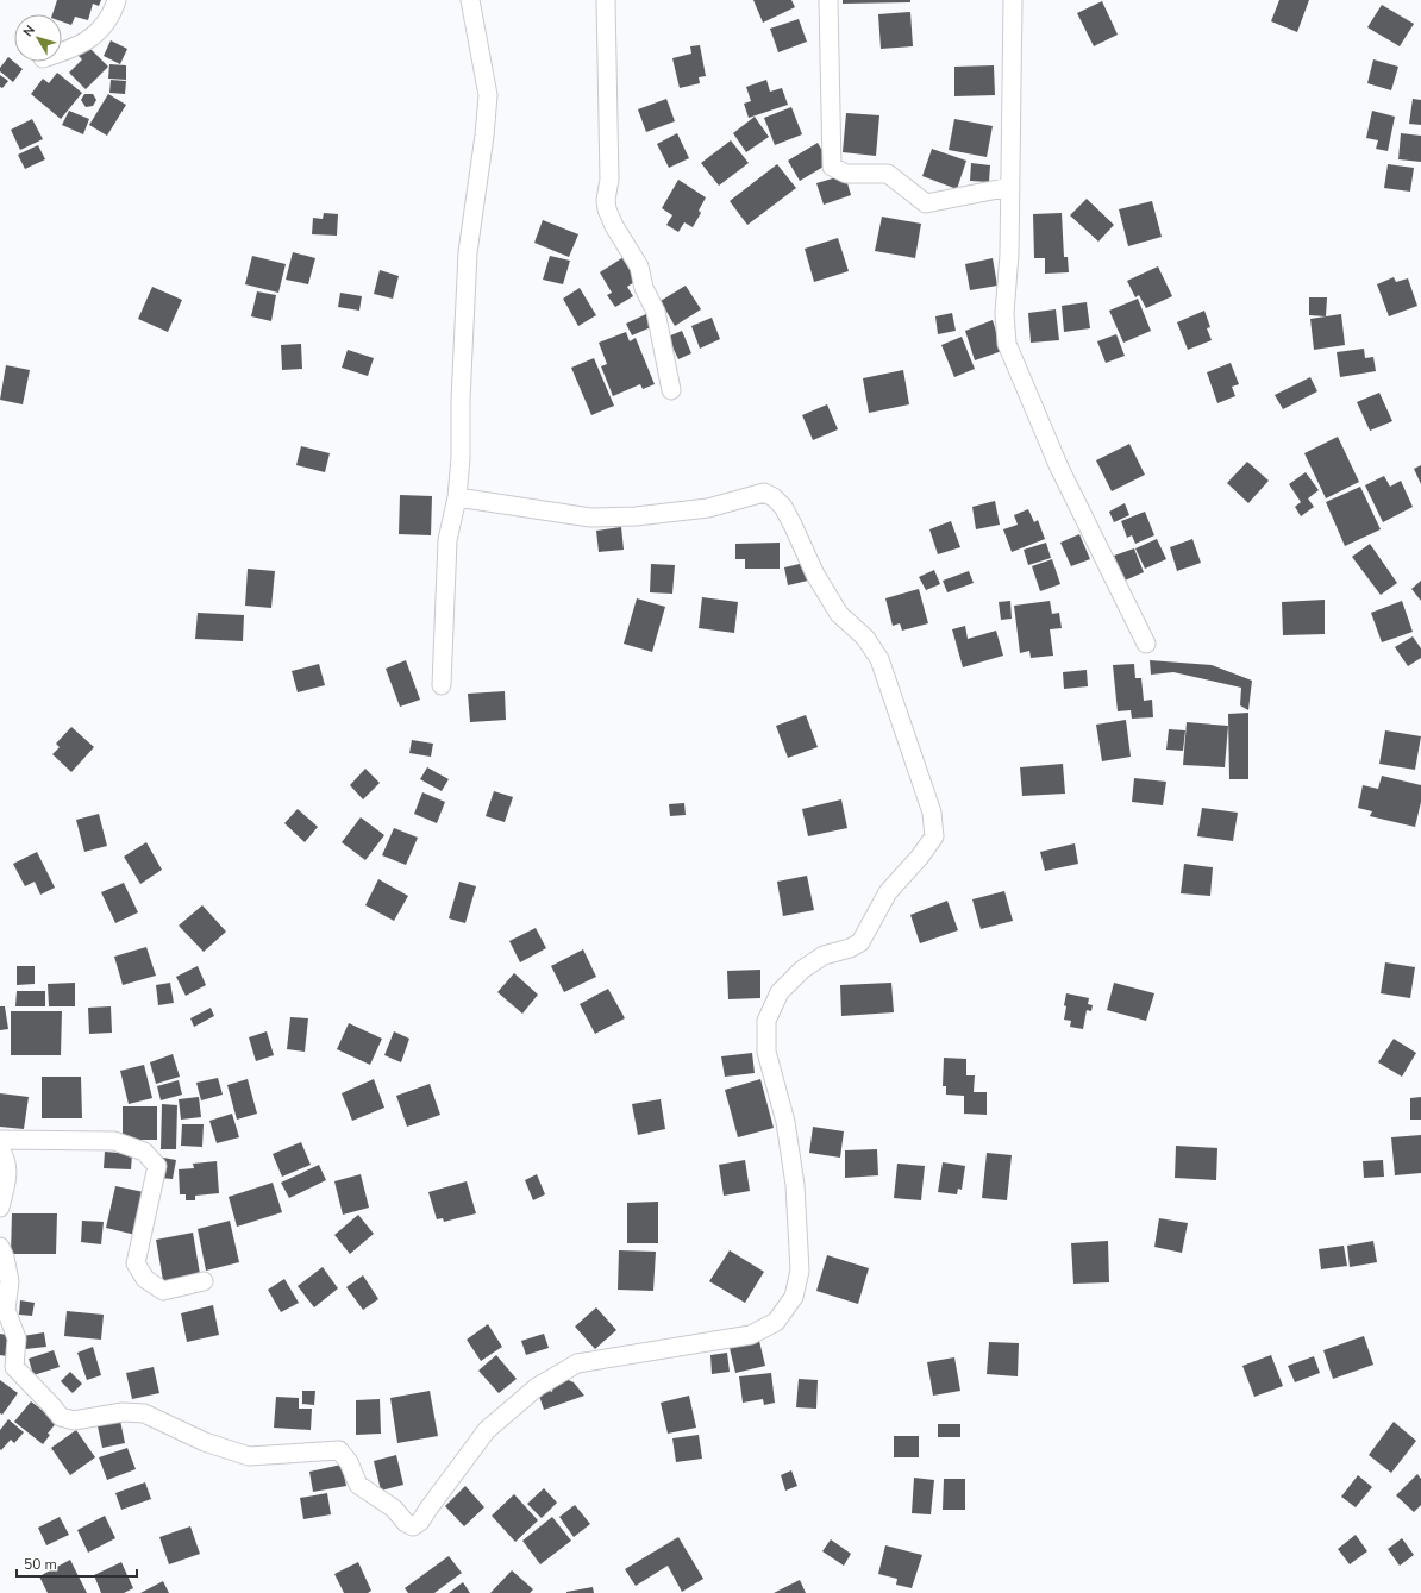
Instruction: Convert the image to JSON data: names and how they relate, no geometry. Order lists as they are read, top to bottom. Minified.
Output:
{"scale_bar":"50 m","north":"top left"}
